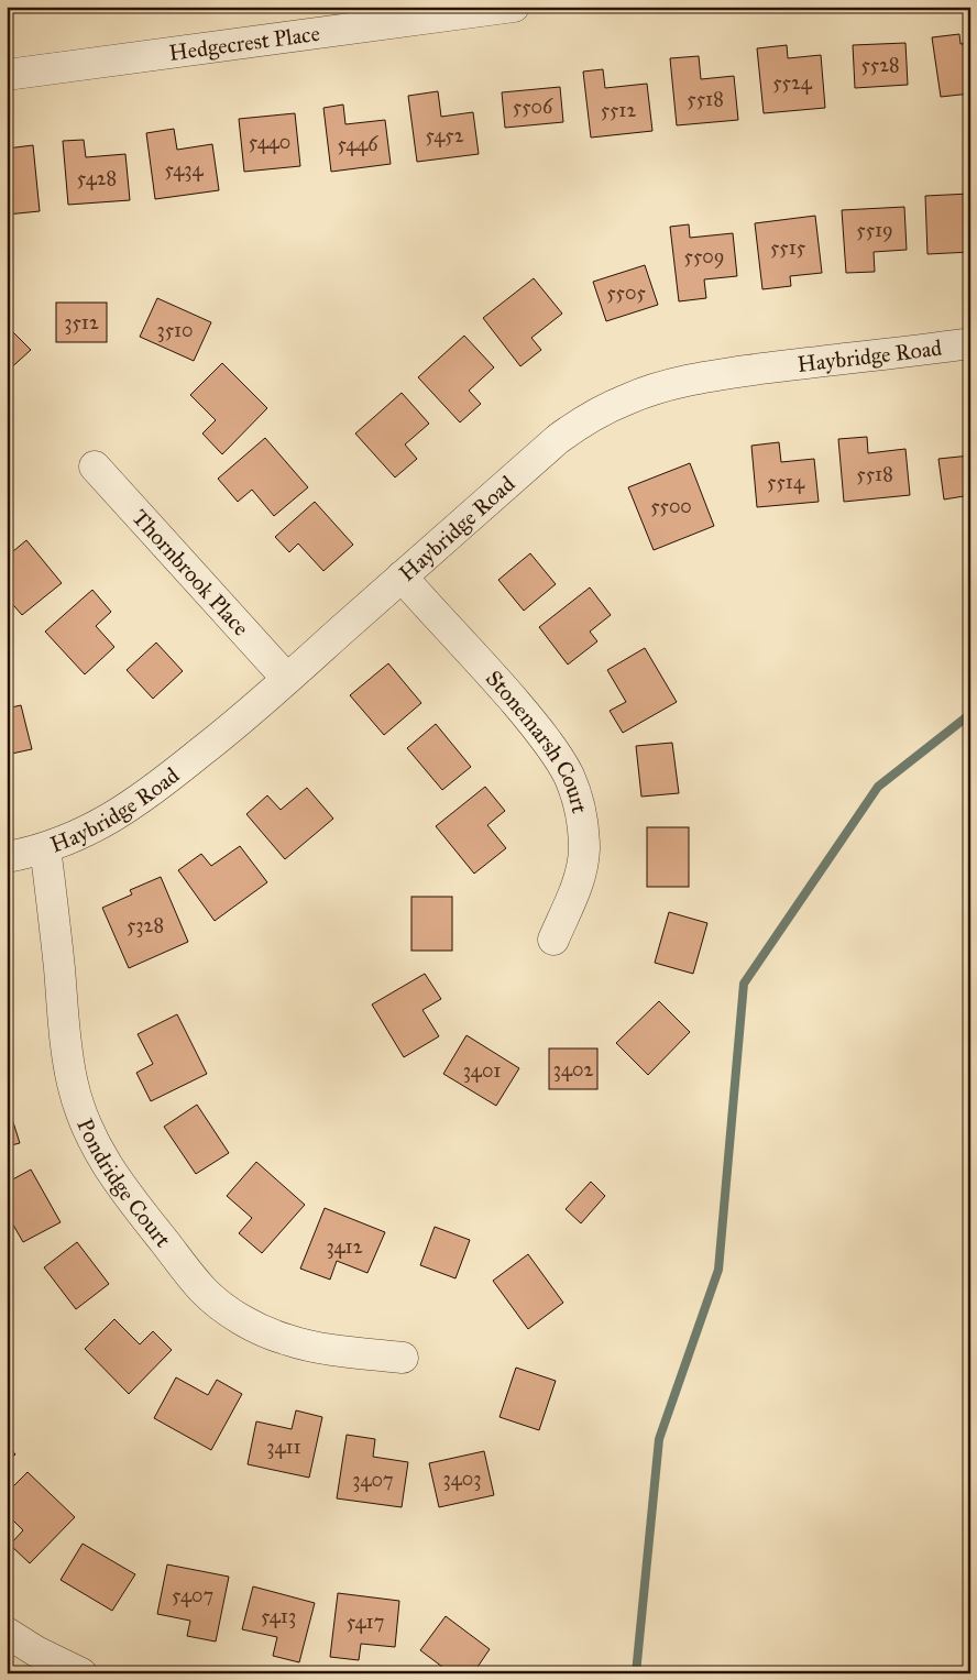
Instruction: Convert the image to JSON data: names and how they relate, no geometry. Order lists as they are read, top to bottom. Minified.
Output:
{"streets":{"street":["Hedgecrest Place","Haybridge Road","Thornbrook Place","Stonemarsh Court","Pondridge Court"]},"crossings":[["Haybridge Road","Thornbrook Place"],["Haybridge Road","Stonemarsh Court"],["Haybridge Road","Pondridge Court"]],"house_numbers":["5528","5524","5518","5506","5512","5452","5440","5446","5434","5428","5519","5515","5509","5505","3512","3510","5518","5514","5500","5328","3402","3401","3412","3411","3403","3407","5407","5413","5417"]}
